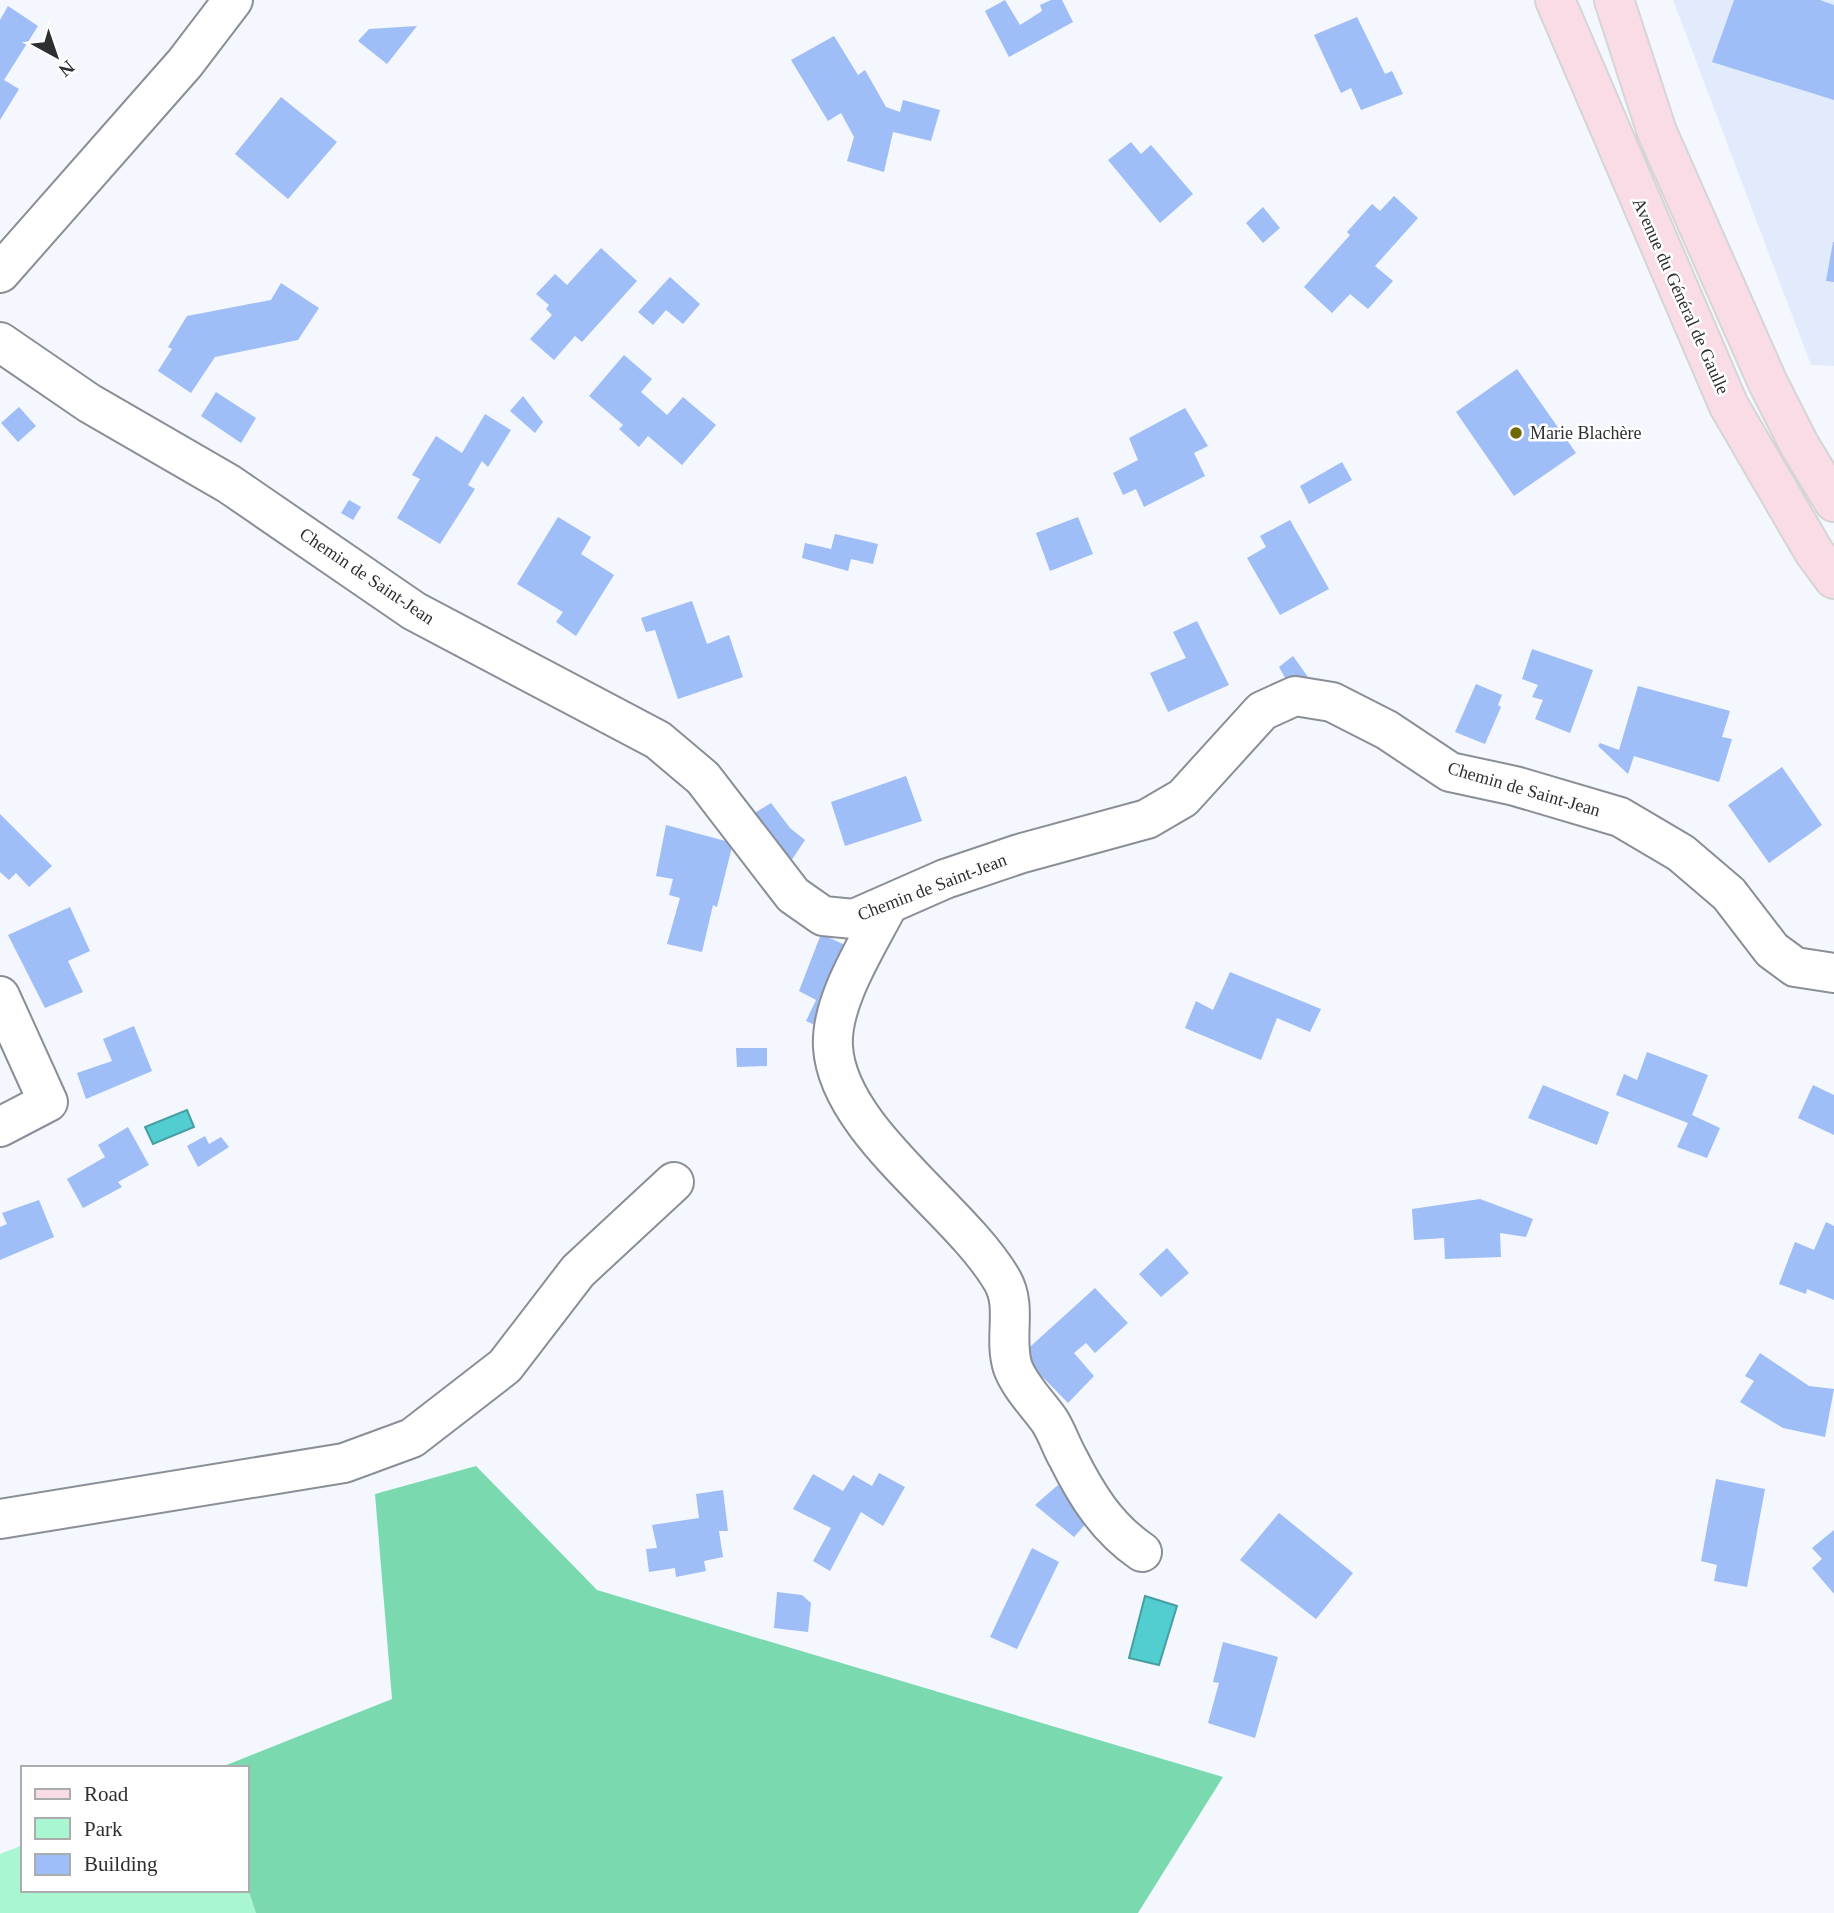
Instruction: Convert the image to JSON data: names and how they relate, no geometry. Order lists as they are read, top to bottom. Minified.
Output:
{"streets":{"main road":["Avenue du Général de Gaulle"],"street":["Chemin de Saint-Jean"]},"places":["Marie Blachère"],"legend":["Road","Park","Building"],"north":"bottom right"}
